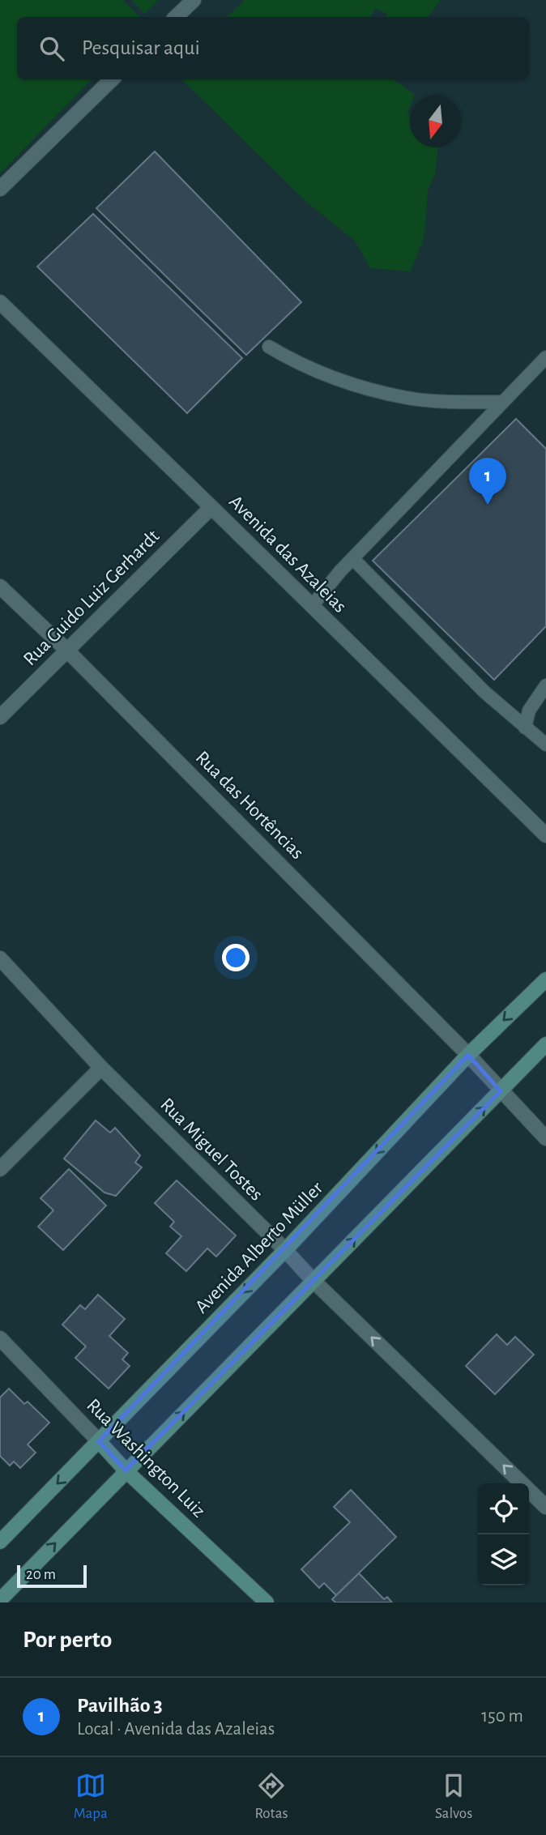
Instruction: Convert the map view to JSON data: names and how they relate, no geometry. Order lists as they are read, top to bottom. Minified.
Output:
{"streets":{"main road":["Avenida Alberto Müller","Rua Washington Luiz"],"street":["Avenida das Azaleias","Rua Guido Luiz Gerhardt","Rua das Hortências","Rua Miguel Tostes"]},"crossings":[["Avenida das Azaleias","Rua Guido Luiz Gerhardt"],["Rua Guido Luiz Gerhardt","Rua das Hortências"],["Rua das Hortências","Avenida Alberto Müller"],["Rua Miguel Tostes","Avenida Alberto Müller"],["Avenida Alberto Müller","Rua Washington Luiz"]],"one_way":["Rua Miguel Tostes"],"scale_bar":"20 m","north":"bottom","page":{"search":"Pesquisar aqui","pins":"1","scale":"20 m","heading":"Por perto","list":[{"mark":"1","name":"Pavilhão 3","note":"Local · Avenida das Azaleias","value":"150 m"}],"nav":["Mapa","Rotas","Salvos"]}}
